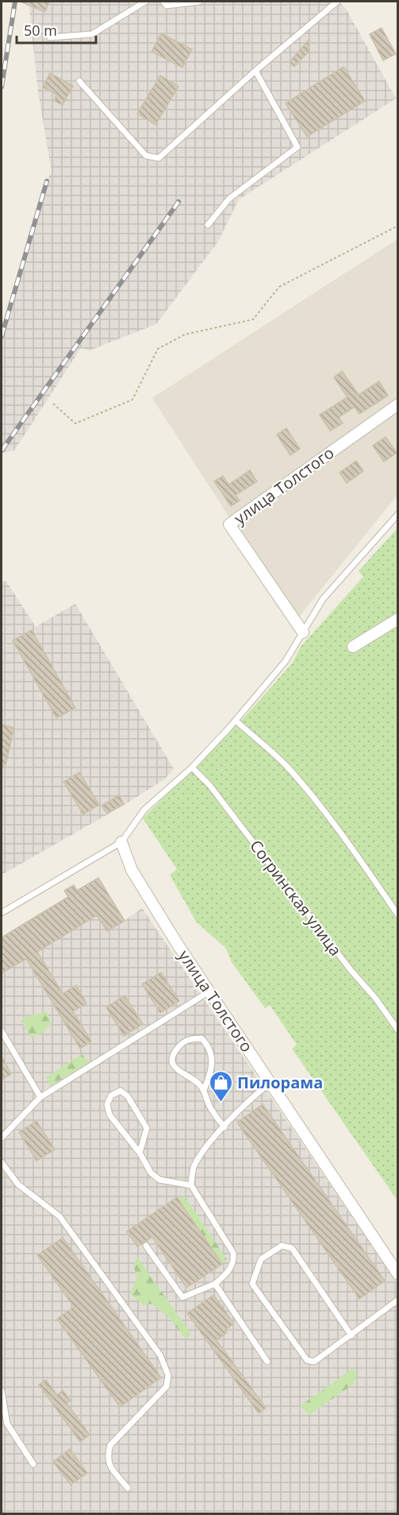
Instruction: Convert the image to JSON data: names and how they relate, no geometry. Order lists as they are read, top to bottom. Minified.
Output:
{"streets":{"street":["улица Толстого"],"lane":["Согринская улица"]},"places":{"shop":["Пилорама"]},"scale_bar":"50 m"}
